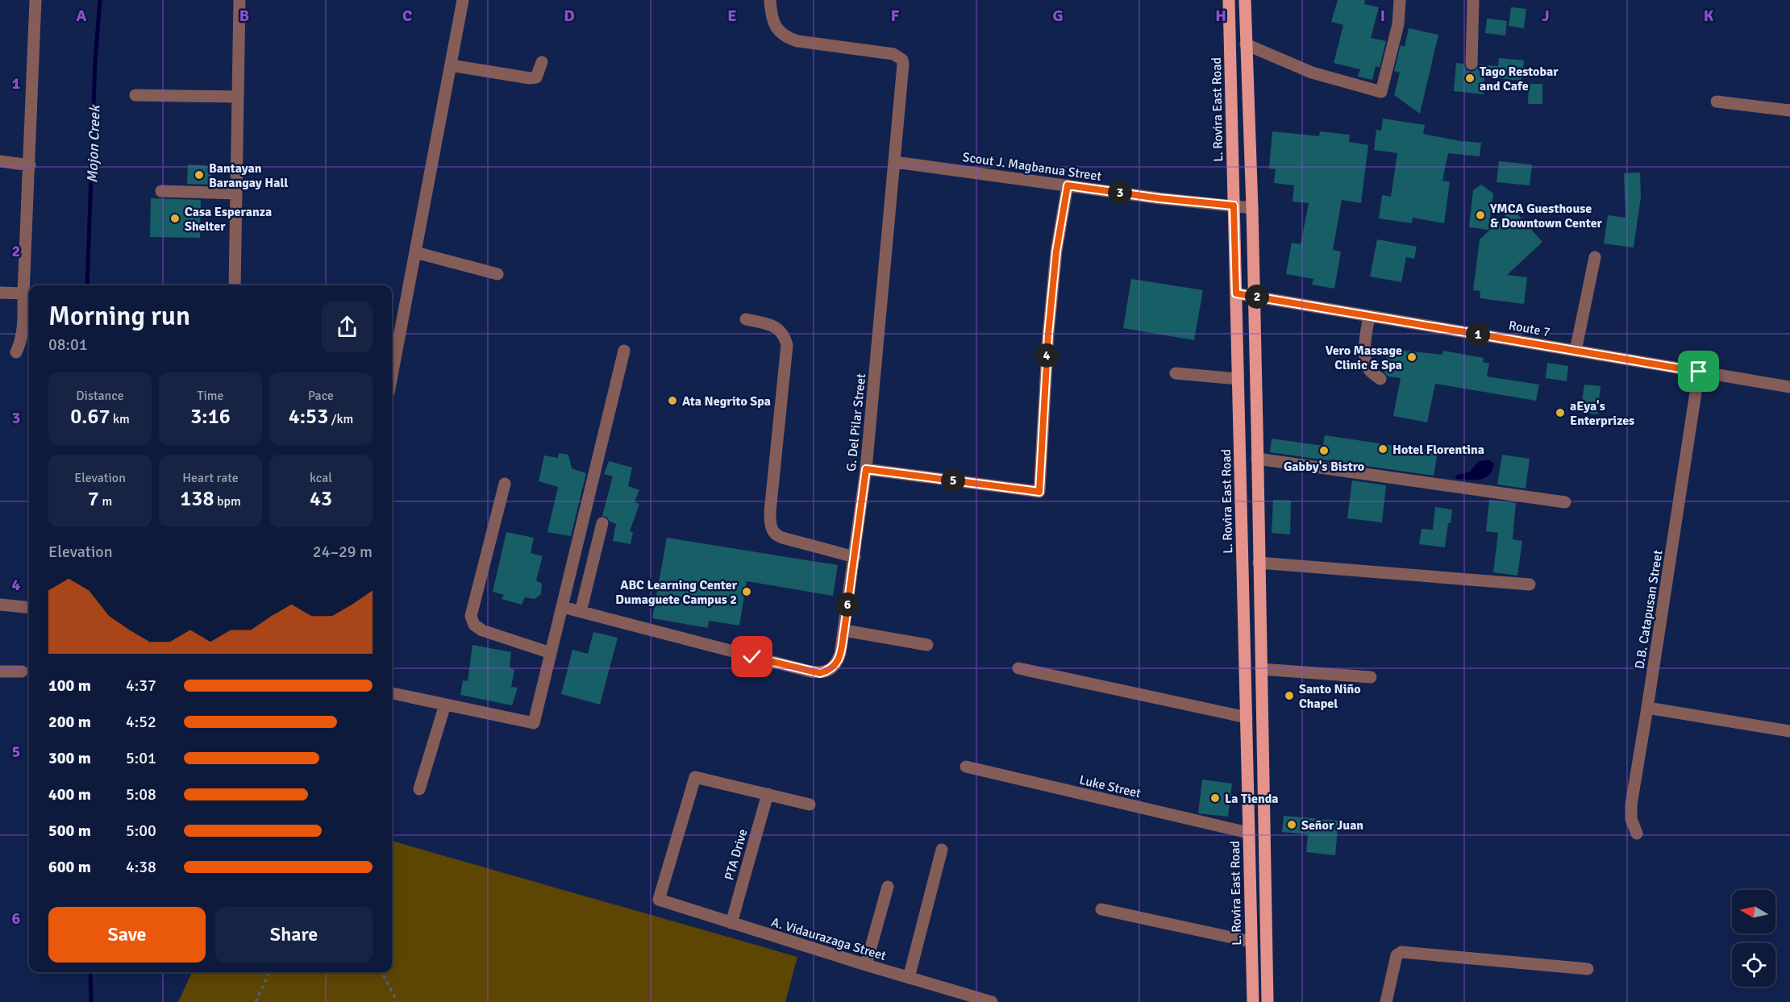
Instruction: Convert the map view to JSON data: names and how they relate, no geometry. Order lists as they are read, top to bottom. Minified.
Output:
{"streets":{"main road":["L. Rovira East Road"],"street":["Scout J. Magbanua Street","Route 7","G. Del Pilar Street","D.B. Catapusan Street","Luke Street","PTA Drive","A. Vidaurazaga Street"]},"crossings":[["L. Rovira East Road","Scout J. Magbanua Street"],["L. Rovira East Road","Route 7"],["L. Rovira East Road","Luke Street"],["Scout J. Magbanua Street","G. Del Pilar Street"],["Route 7","D.B. Catapusan Street"],["PTA Drive","A. Vidaurazaga Street"]],"water":["Mojon Creek"],"places":["Tago Restobar and Cafe","Bantayan Barangay Hall","YMCA Guesthouse & Downtown Center","Casa Esperanza Shelter","Vero Massage Clinic & Spa","Ata Negrito Spa","aEya's Enterprizes","Hotel Florentina","Gabby's Bistro","ABC Learning Center Dumaguete Campus 2","Santo Niño Chapel","La Tienda","Señor Juan"],"north":"left","page":{"pins":["3","2","1","4","5","6"],"heading":["Morning run","08:01"],"stats":[["Distance","0.67 km"],["Time","3:16"],["Pace","4:53 /km"],["Elevation","7 m"],["Heart rate","138 bpm"],["kcal","43"]],"chart":["Elevation","24–29 m"],"list":[{"name":"100 m","note":"4:37"},{"name":"200 m","note":"4:52"},{"name":"300 m","note":"5:01"},{"name":"400 m","note":"5:08"},{"name":"500 m","note":"5:00"},{"name":"600 m","note":"4:38"}],"buttons":["Save","Share"]},"grid":{"columns":["A","B","C","D","E","F","G","H","I","J","K"],"rows":["1","2","3","4","5","6"]}}
